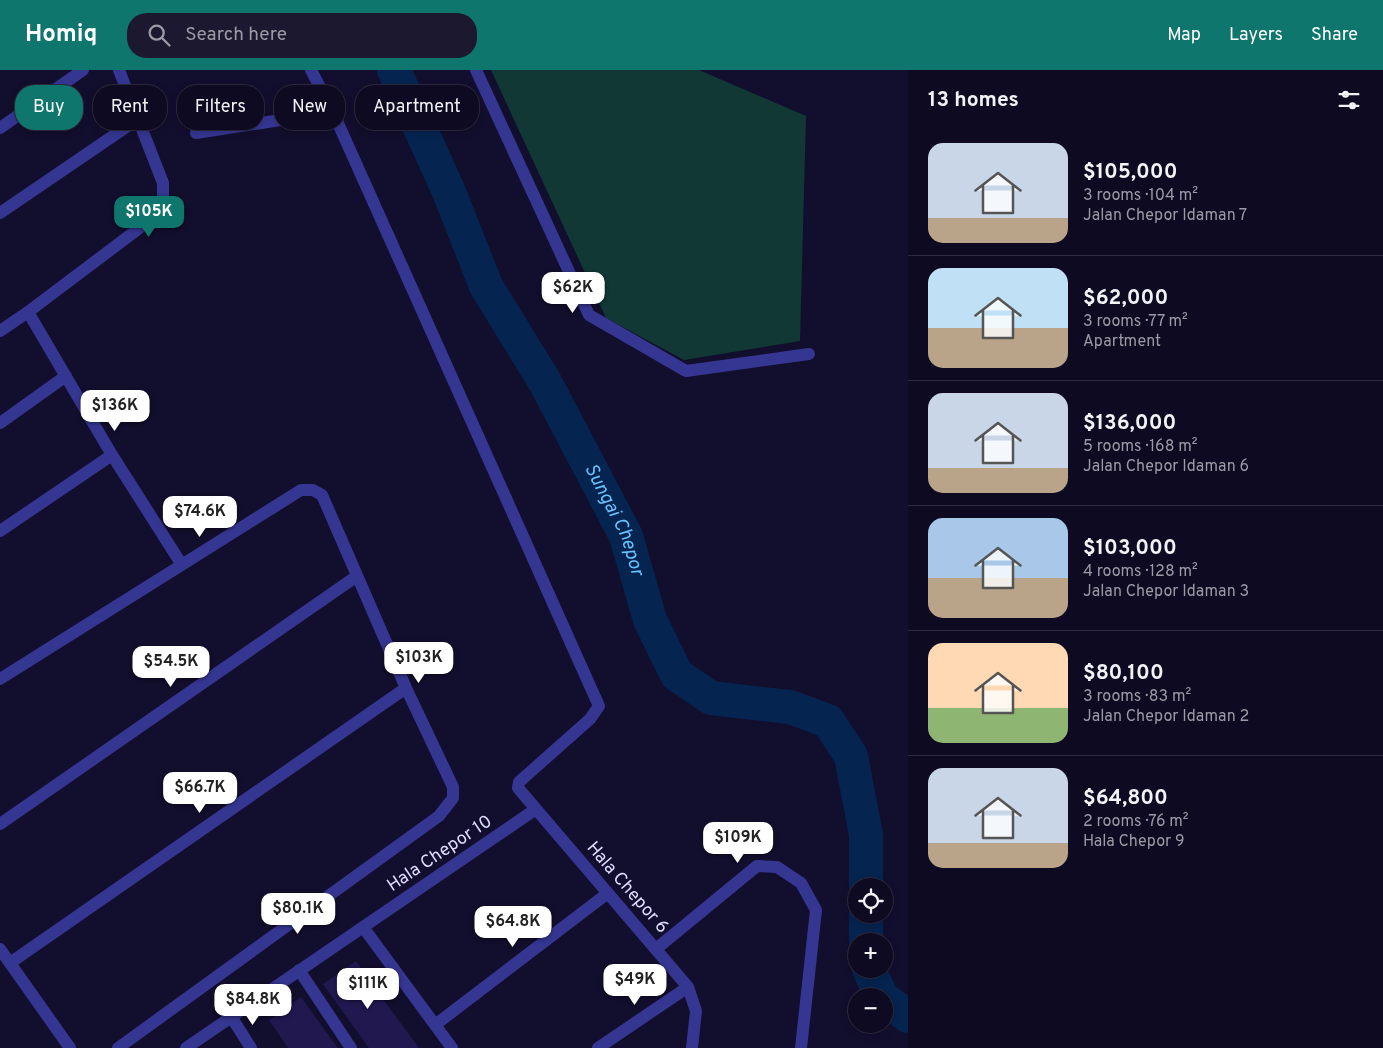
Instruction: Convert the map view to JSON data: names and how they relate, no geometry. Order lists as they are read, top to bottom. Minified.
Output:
{"streets":{"street":["Hala Chepor 10","Hala Chepor 6"]},"crossings":[["Hala Chepor 10","Hala Chepor 6"]],"water":["Sungai Chepor"],"page":{"header":"Homiq","search":"Search here","nav":["Map","Layers","Share"],"heading":"13 homes","chip":["Buy","Rent","Filters","New","Apartment"],"list":[{"name":"$105,000","note":"3 rooms · 104 m² · Jalan Chepor Idaman 7"},{"name":"$62,000","note":"3 rooms · 77 m² · Apartment"},{"name":"$136,000","note":"5 rooms · 168 m² · Jalan Chepor Idaman 6"},{"name":"$103,000","note":"4 rooms · 128 m² · Jalan Chepor Idaman 3"},{"name":"$80,100","note":"3 rooms · 83 m² · Jalan Chepor Idaman 2"},{"name":"$64,800","note":"2 rooms · 76 m² · Hala Chepor 9"}],"price":["$105K","$62K","$136K","$74.6K","$103K","$54.5K","$66.7K","$109K","$80.1K","$64.8K","$49K","$111K","$84.8K"],"map_buttons":["+","−"]}}
